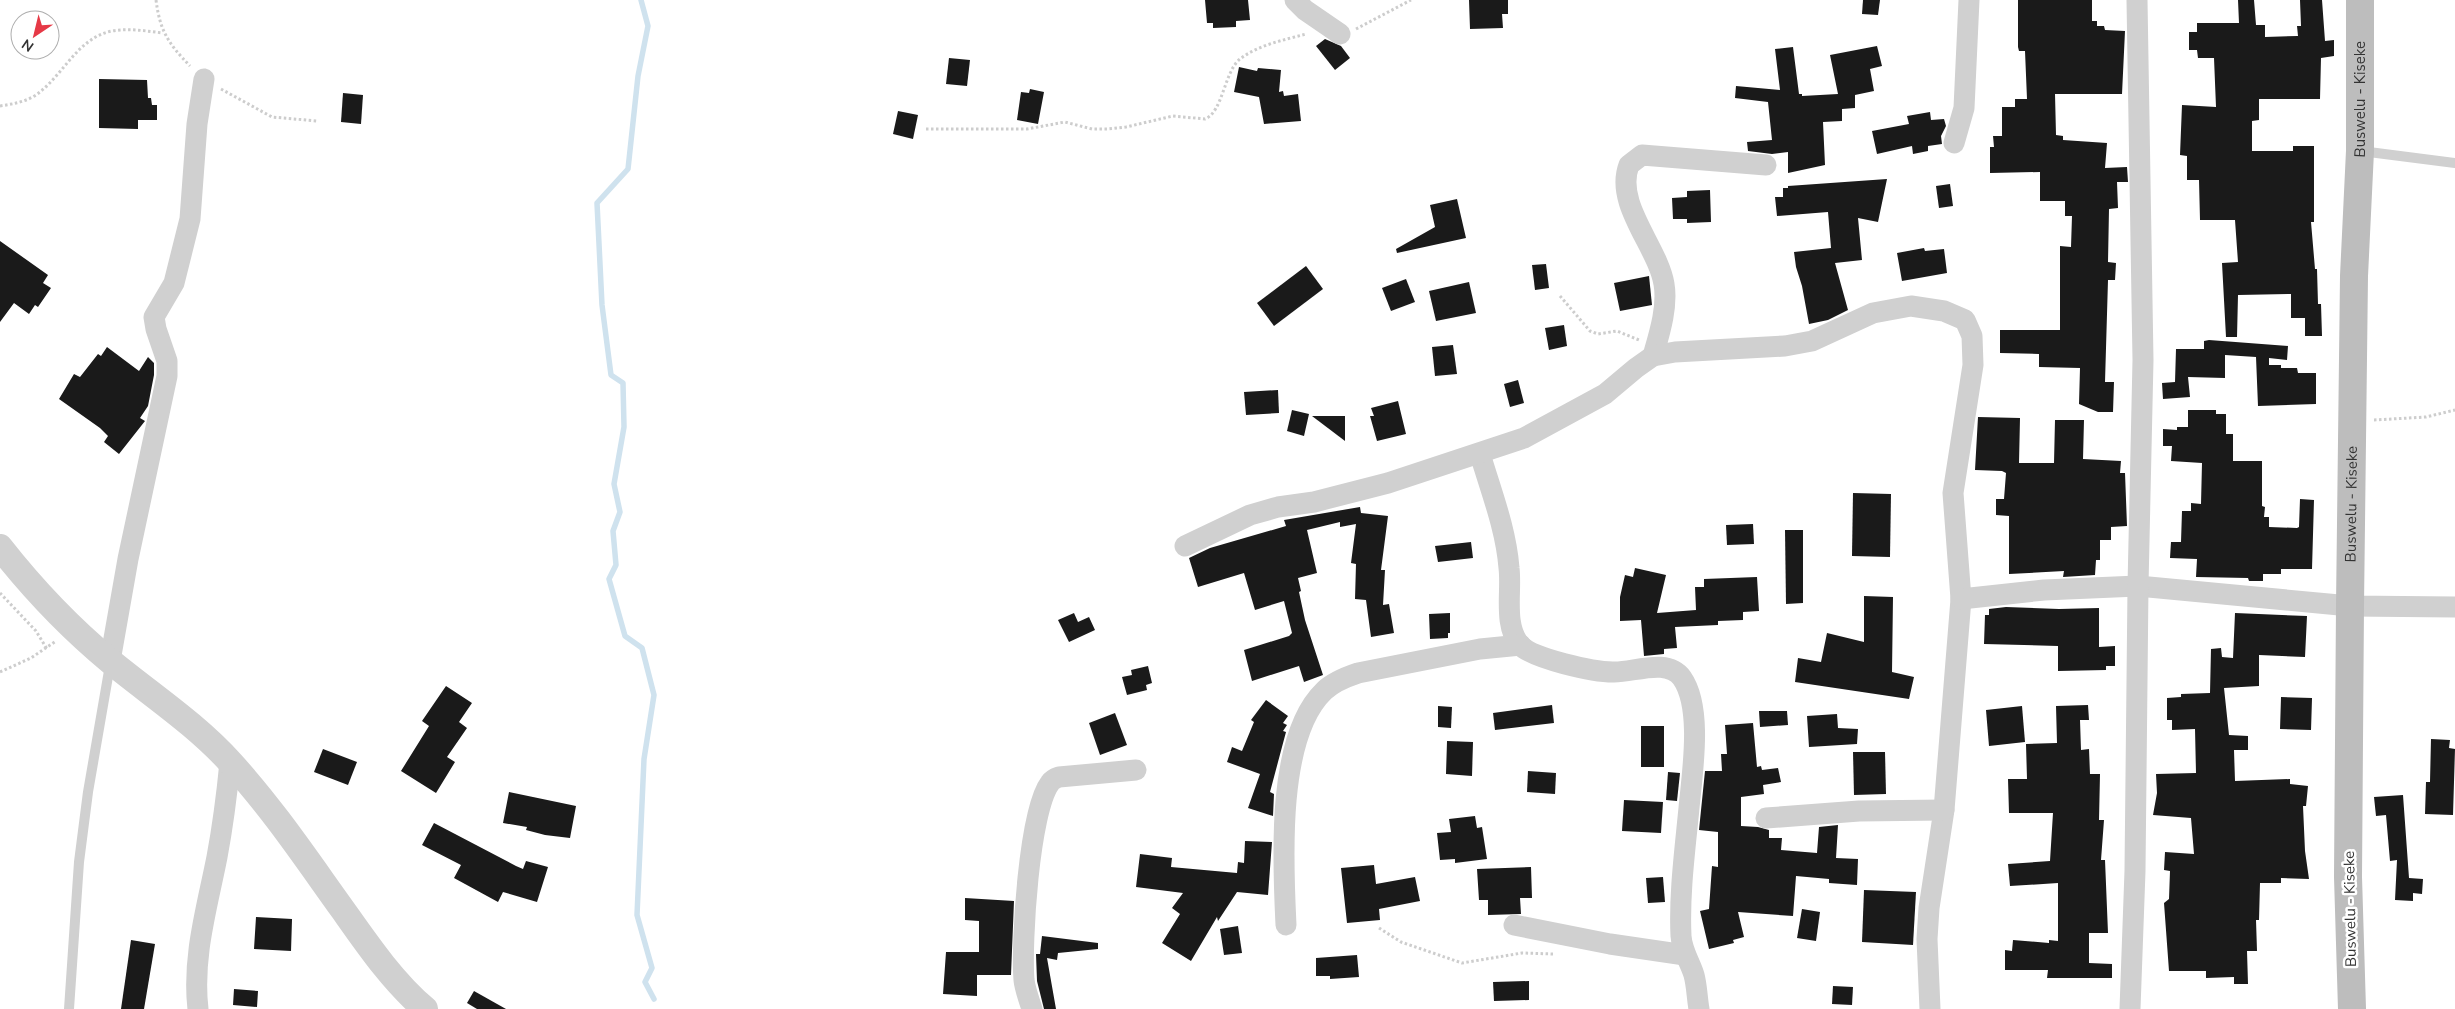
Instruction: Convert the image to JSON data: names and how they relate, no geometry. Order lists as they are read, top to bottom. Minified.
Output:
{"streets":{"main road":["Buswelu - Kiseke"]},"north":"bottom left"}
